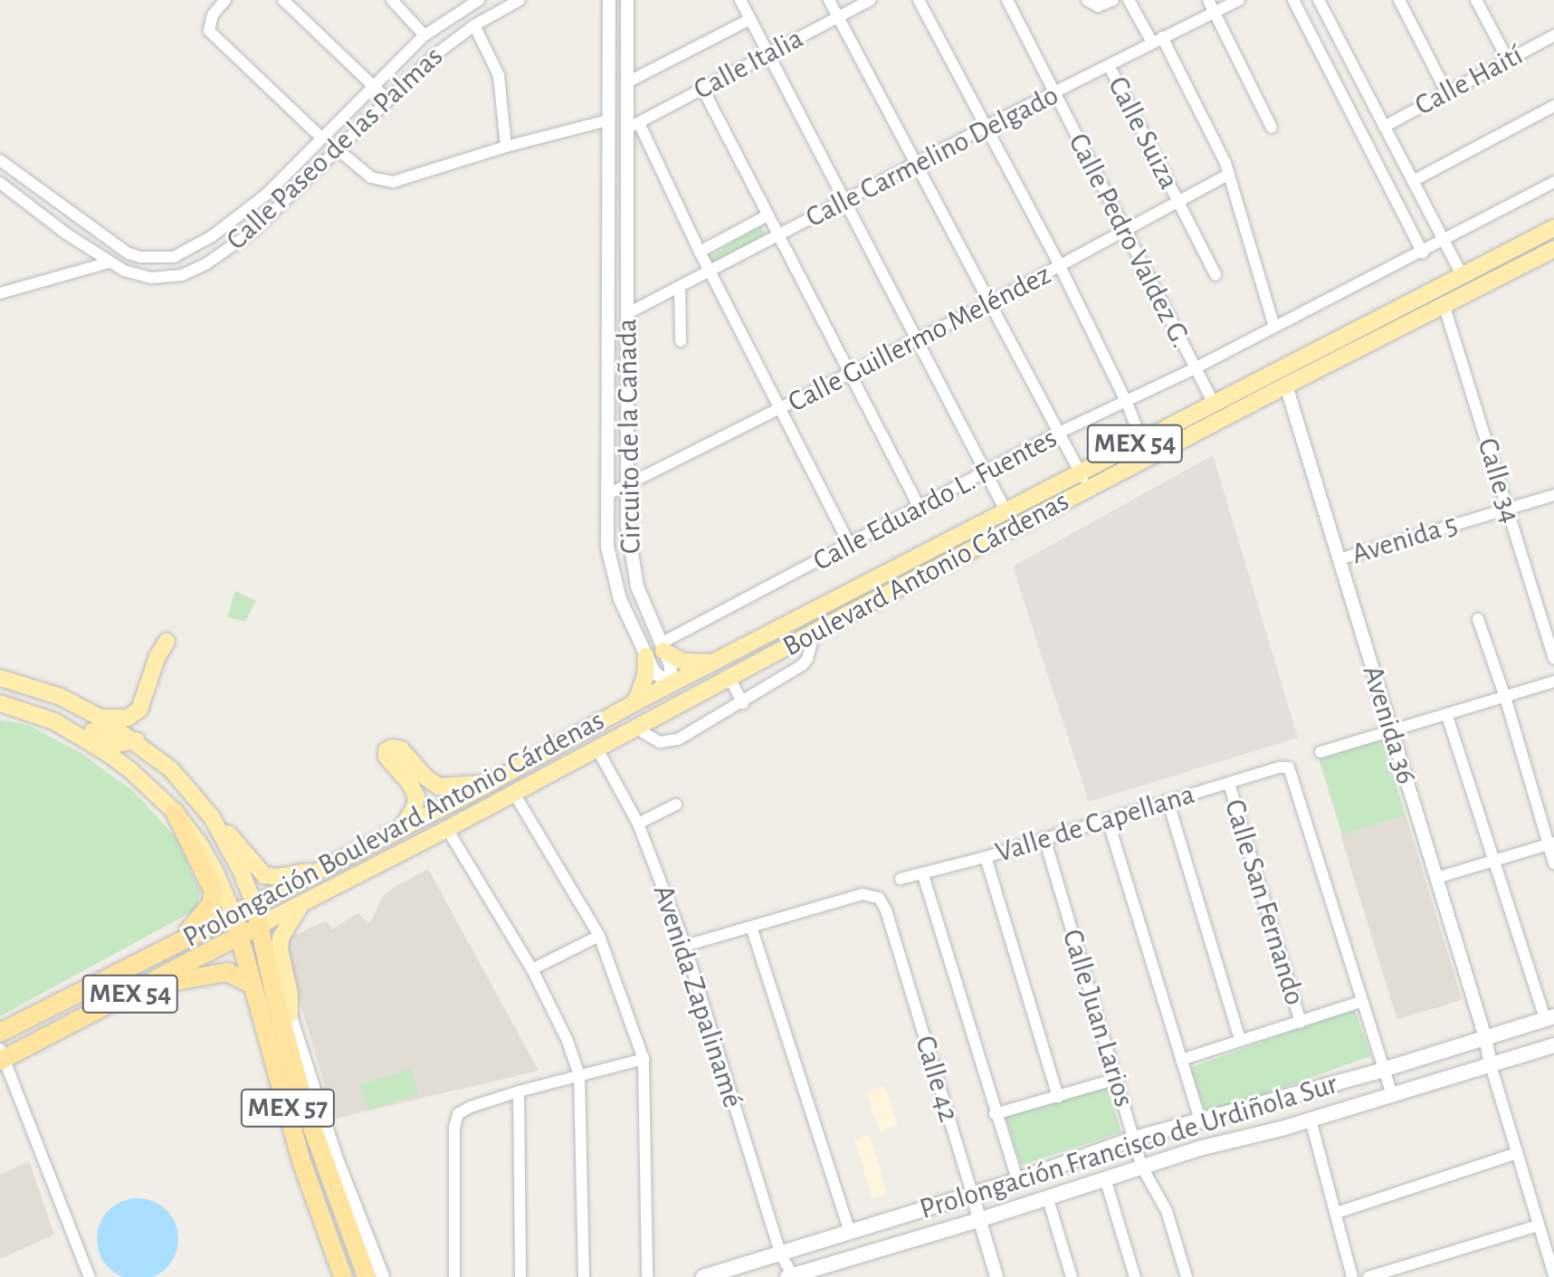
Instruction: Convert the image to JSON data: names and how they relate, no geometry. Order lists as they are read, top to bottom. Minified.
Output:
{"streets":{"highway":["MEX 54","Prolongación Boulevard Antonio Cárdenas","MEX 57"],"main road":["Boulevard Antonio Cárdenas","Prolongación Francisco de Urdiñola Sur"],"street":["Calle Italia","Calle Haití","Calle Suiza","Calle Paseo de las Palmas","Calle Carmelino Delgado","Calle Pedro Valdez G.","Calle Guillermo Meléndez","Circuito de la Cañada","Calle 34","Calle Eduardo L. Fuentes","Avenida 5","Avenida 36","Valle de Capellana","Calle San Fernando","Avenida Zapalinamé","Calle Juan Larios","Calle 42"]},"crossings":[["Calle Italia","Circuito de la Cañada"],["Calle Suiza","Calle Carmelino Delgado"],["Calle Suiza","Calle Guillermo Meléndez"],["Calle Carmelino Delgado","Calle Pedro Valdez G."],["Calle Carmelino Delgado","Circuito de la Cañada"],["Calle Pedro Valdez G.","Calle Guillermo Meléndez"],["Calle Pedro Valdez G.","Calle Eduardo L. Fuentes"],["Calle Pedro Valdez G.","Boulevard Antonio Cárdenas"],["Calle Guillermo Meléndez","Circuito de la Cañada"],["Circuito de la Cañada","Calle Eduardo L. Fuentes"],["Circuito de la Cañada","Boulevard Antonio Cárdenas"],["Circuito de la Cañada","Prolongación Boulevard Antonio Cárdenas"],["Calle 34","Avenida 5"],["Calle 34","Boulevard Antonio Cárdenas"],["Avenida 5","Avenida 36"],["Boulevard Antonio Cárdenas","Avenida 36"],["Boulevard Antonio Cárdenas","Prolongación Boulevard Antonio Cárdenas"],["Avenida 36","Prolongación Francisco de Urdiñola Sur"],["Valle de Capellana","Calle San Fernando"],["Valle de Capellana","Calle Juan Larios"],["Prolongación Boulevard Antonio Cárdenas","Avenida Zapalinamé"],["Prolongación Boulevard Antonio Cárdenas","MEX 57"],["Avenida Zapalinamé","Prolongación Francisco de Urdiñola Sur"],["Calle Juan Larios","Prolongación Francisco de Urdiñola Sur"],["Calle 42","Prolongación Francisco de Urdiñola Sur"]]}
